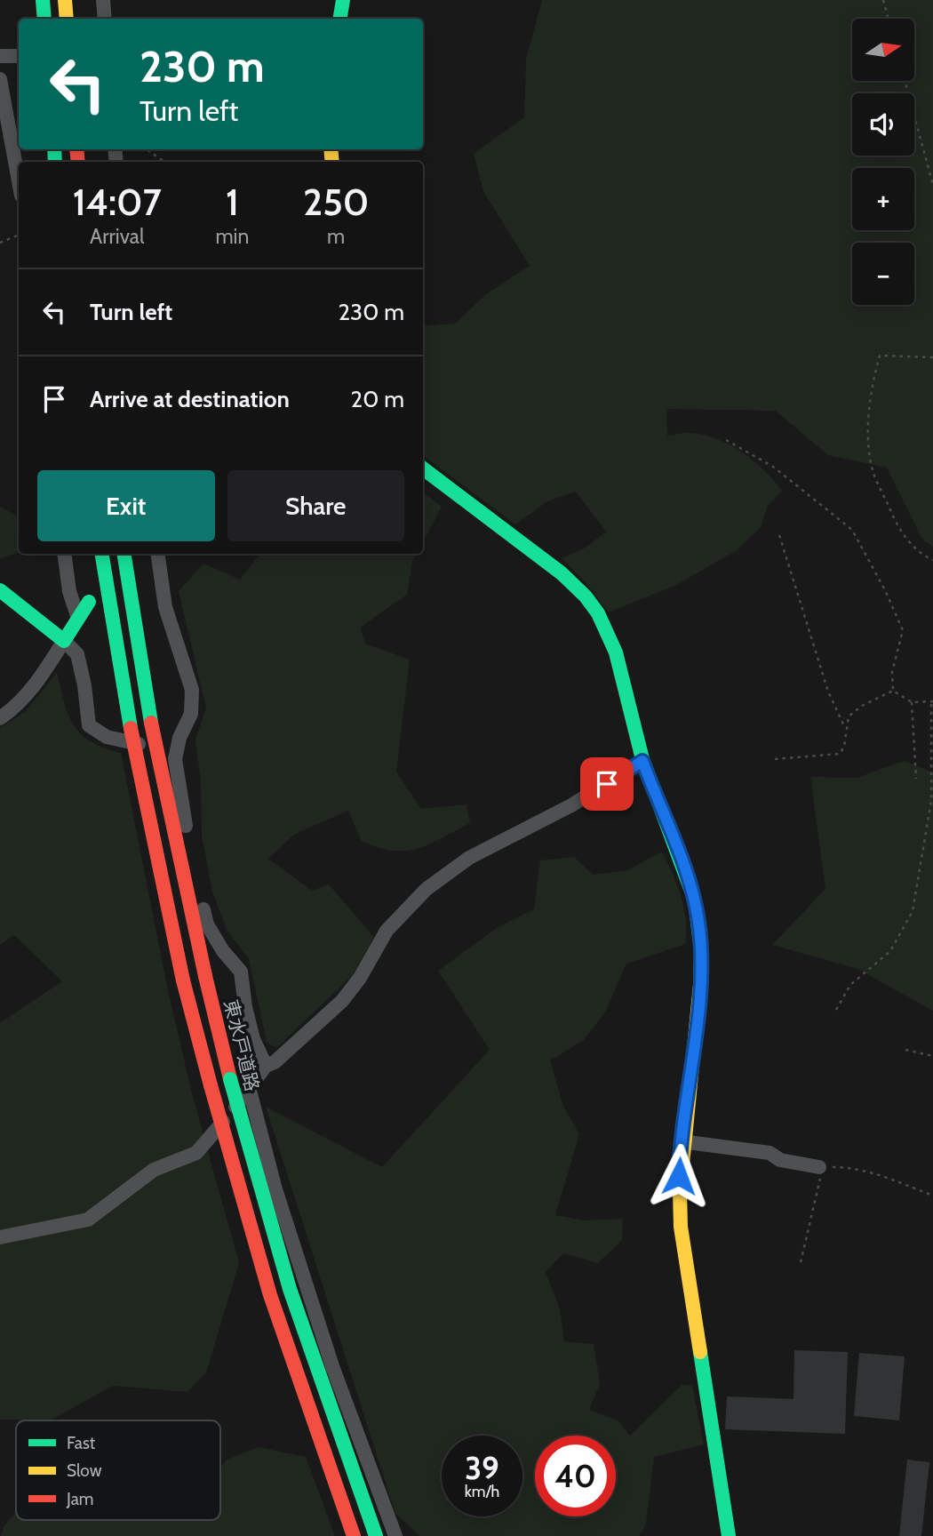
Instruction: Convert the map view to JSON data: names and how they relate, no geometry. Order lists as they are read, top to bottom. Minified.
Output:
{"streets":{"main road":["東水戸道路"]},"legend":["Fast","Slow","Jam"],"north":"right","page":{"map_buttons":["+","−"],"turn":["230 m","Turn left"],"eta":["14:07","Arrival","1","min","250","m"],"list":[{"name":"Turn left","value":"230 m"},{"name":"Arrive at destination","value":"20 m"}],"buttons":["Exit","Share"],"speed":"39 km/h","limit":"40"}}
